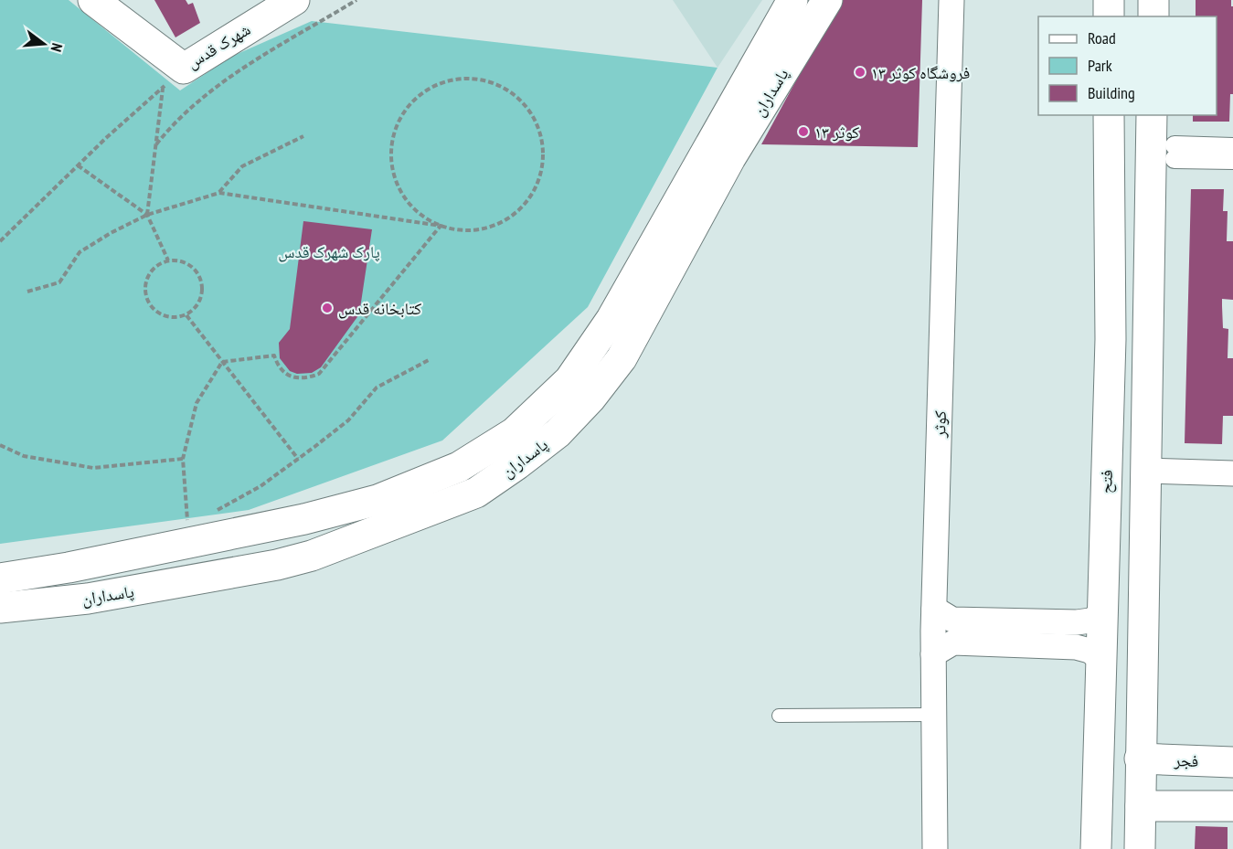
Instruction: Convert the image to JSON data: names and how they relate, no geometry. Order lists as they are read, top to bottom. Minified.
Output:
{"streets":{"main road":["شهرک قدس","پاسداران","فتح","فجر"],"street":["کوثر"]},"parks":["پارک شهرک قدس"],"places":["فروشگاه کوثر ۱۳","کوثر ۱۳","کتابخانه قدس"],"legend":["Road","Park","Building"],"north":"right"}
